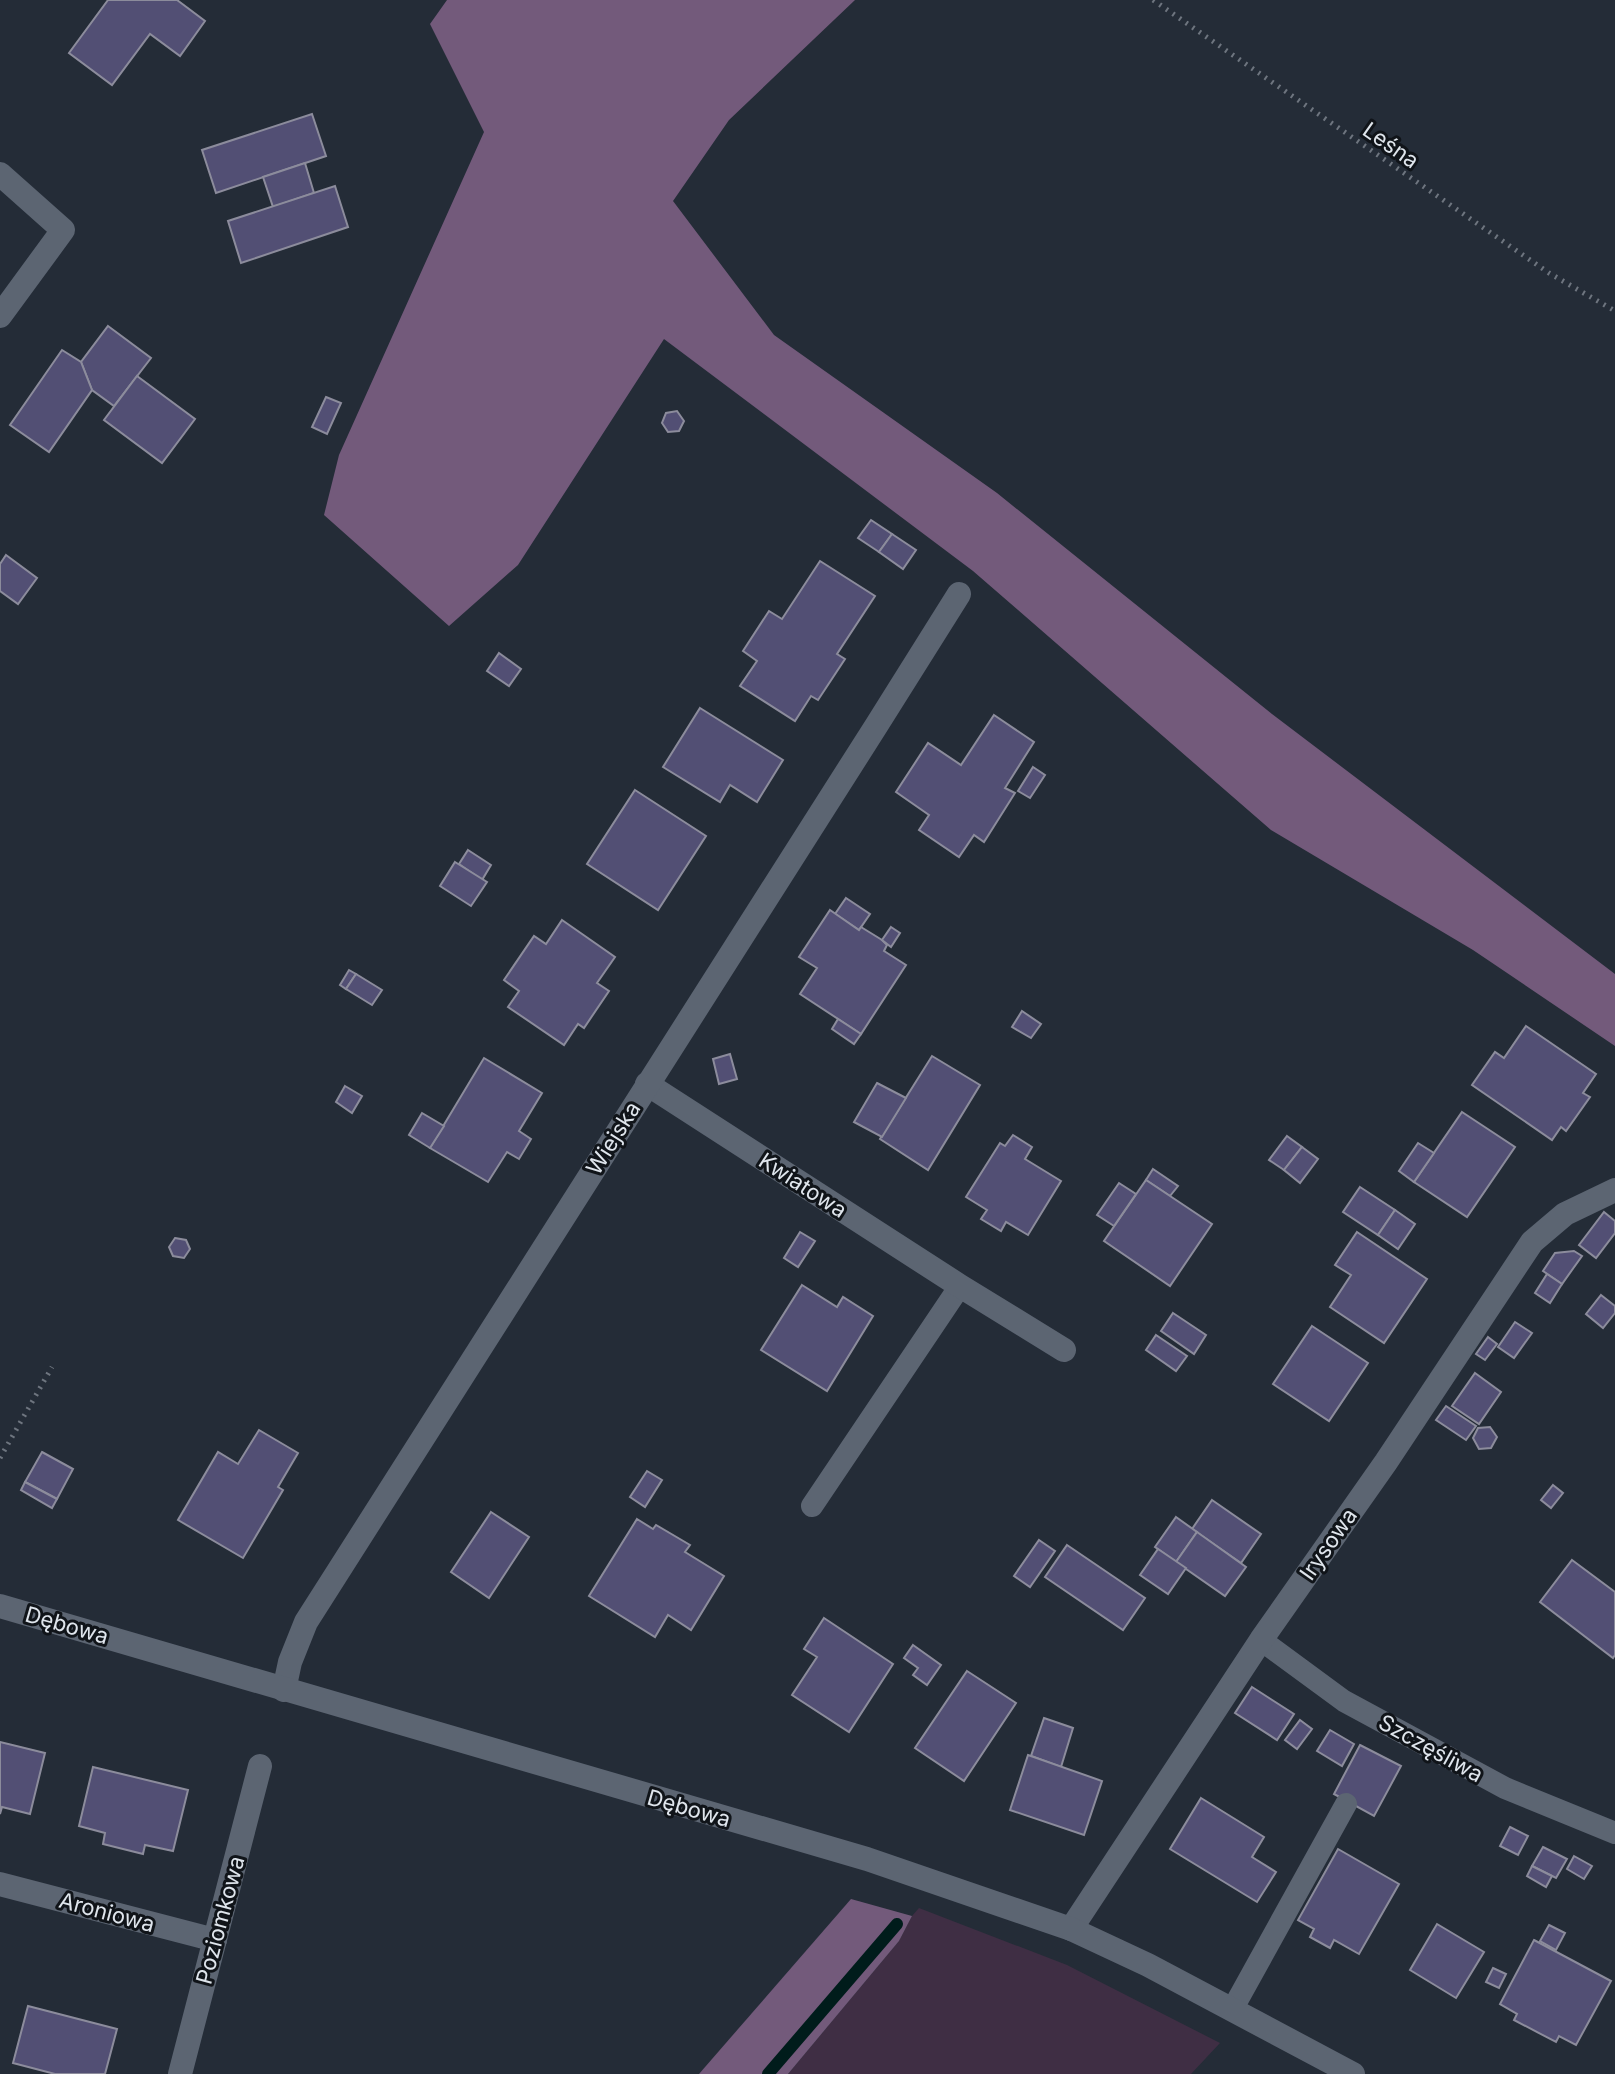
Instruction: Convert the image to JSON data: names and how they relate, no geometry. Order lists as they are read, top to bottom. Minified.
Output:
{"streets":{"street":["Wiejska","Kwiatowa","Irysowa","Dębowa","Aroniowa","Poziomkowa"],"lane":["Szczęśliwa"],"path":["Leśna"]},"crossings":[["Wiejska","Kwiatowa"],["Wiejska","Dębowa"],["Irysowa","Dębowa"],["Irysowa","Szczęśliwa"],["Aroniowa","Poziomkowa"]]}
